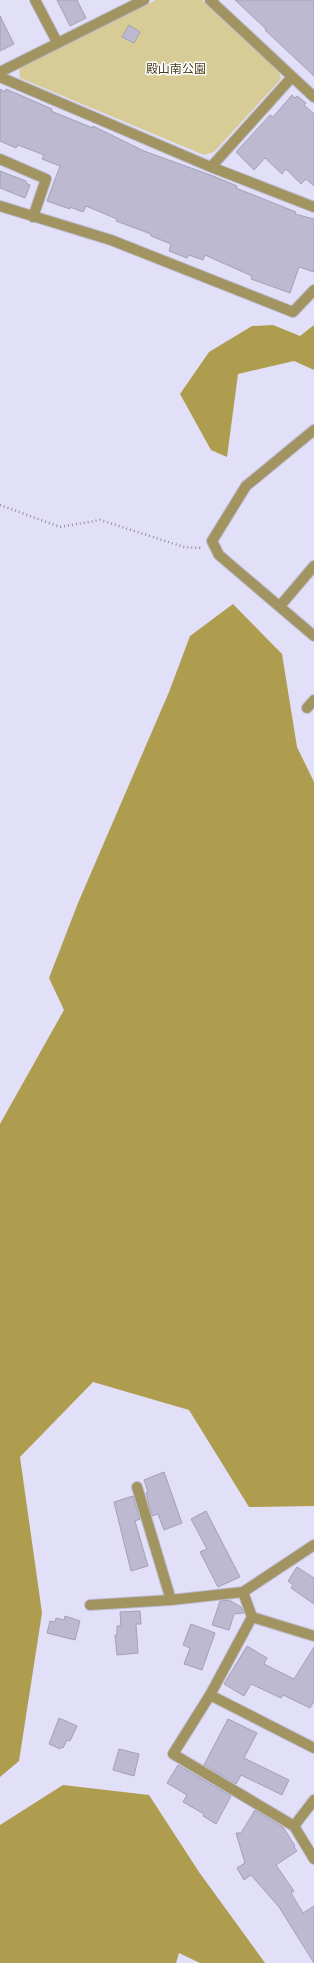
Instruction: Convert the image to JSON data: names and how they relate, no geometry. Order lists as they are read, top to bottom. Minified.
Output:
{"parks":["殿山南公園"]}
